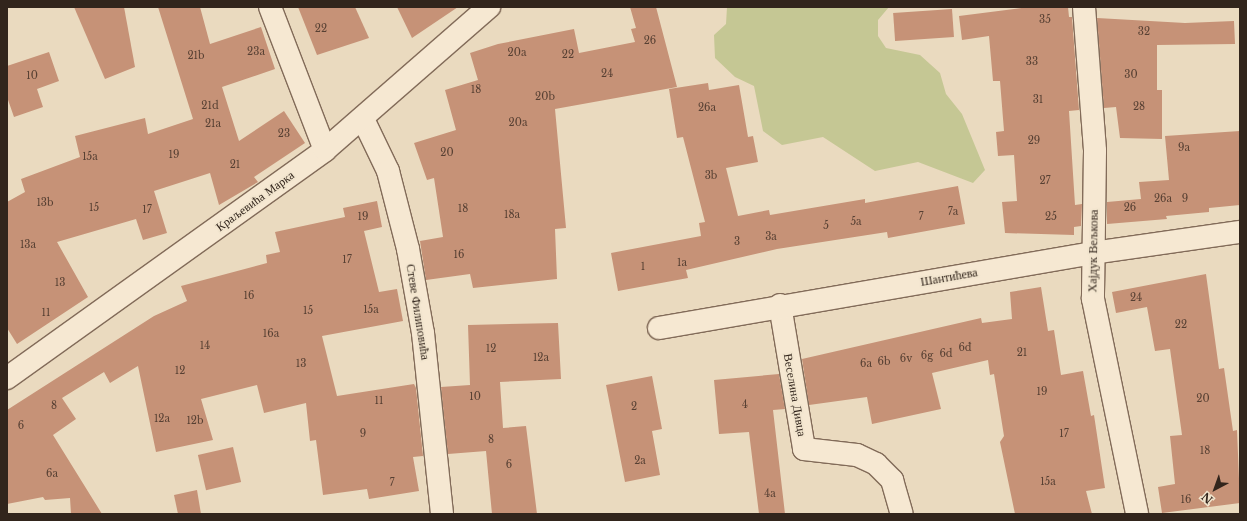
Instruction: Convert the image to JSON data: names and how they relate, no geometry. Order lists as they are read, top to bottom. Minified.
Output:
{"streets":{"street":["Краљевића Марка","Хајдук Вељкова","Шантићева","Стеве Филиповића","Веселина Дивца"]},"crossings":[["Краљевића Марка","Стеве Филиповића"],["Хајдук Вељкова","Шантићева"],["Шантићева","Веселина Дивца"]],"house_numbers":["35","22","32","26","23a","20a","22","21b","33","24","30","10","18","20b","31","21d","28","26a","20a","21a","23","29","9a","20","19","15a","21","3b","27","26a","9","13b","15","26","18","17","7a","18a","19","7","25","5a","5","3a","3","13a","16","17","1a","1","13","16","24","15a","15","11","22","16a","14","6đ","12","21","6d","6g","12a","6v","6b","13","6a","12","19","10","20","11","4","8","2","12a","12b","6","9","17","8","18","2a","6","6a","15a","7","4a","16"],"north":"bottom left"}
